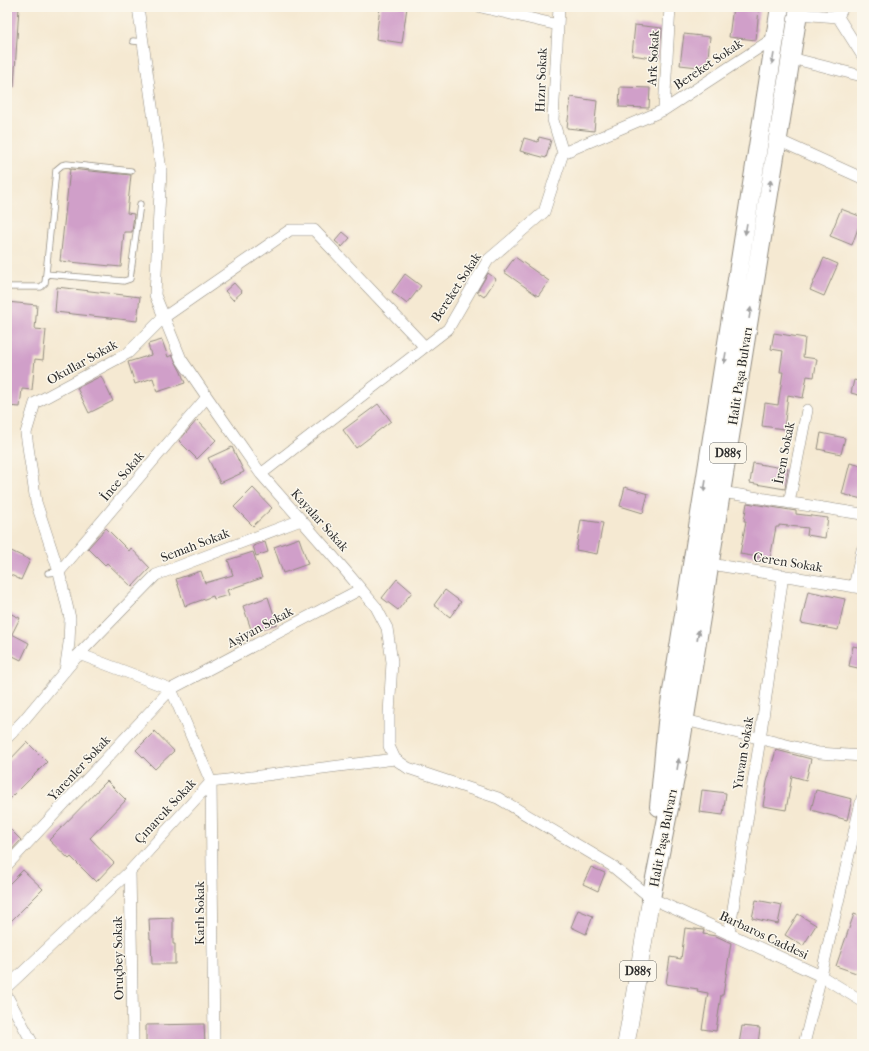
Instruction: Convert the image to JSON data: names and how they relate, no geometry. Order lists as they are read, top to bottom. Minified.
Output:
{"streets":{"highway":["Halit Paşa Bulvarı","D885"],"street":["Ark Sokak","Bereket Sokak","Hızır Sokak","Okullar Sokak","İrem Sokak","İnce Sokak","Kayalar Sokak","Semah Sokak","Ceren Sokak","Aşiyan Sokak","Yuvam Sokak","Yarenler Sokak","Çınarcık Sokak","Karlı Sokak","Barbaros Caddesi","Oruçbey Sokak"]},"crossings":[["Ark Sokak","Bereket Sokak"],["Bereket Sokak","Hızır Sokak"],["Bereket Sokak","Okullar Sokak"],["Bereket Sokak","Halit Paşa Bulvarı"],["Bereket Sokak","Kayalar Sokak"],["Okullar Sokak","İnce Sokak"],["Okullar Sokak","Kayalar Sokak"],["Okullar Sokak","Semah Sokak"],["Halit Paşa Bulvarı","D885"],["Halit Paşa Bulvarı","Ceren Sokak"],["Halit Paşa Bulvarı","Barbaros Caddesi"],["D885","Barbaros Caddesi"],["İnce Sokak","Kayalar Sokak"],["Kayalar Sokak","Semah Sokak"],["Kayalar Sokak","Aşiyan Sokak"],["Kayalar Sokak","Çınarcık Sokak"],["Kayalar Sokak","Barbaros Caddesi"],["Ceren Sokak","Yuvam Sokak"],["Aşiyan Sokak","Yarenler Sokak"],["Yuvam Sokak","Barbaros Caddesi"],["Çınarcık Sokak","Karlı Sokak"],["Çınarcık Sokak","Barbaros Caddesi"],["Çınarcık Sokak","Oruçbey Sokak"]]}
